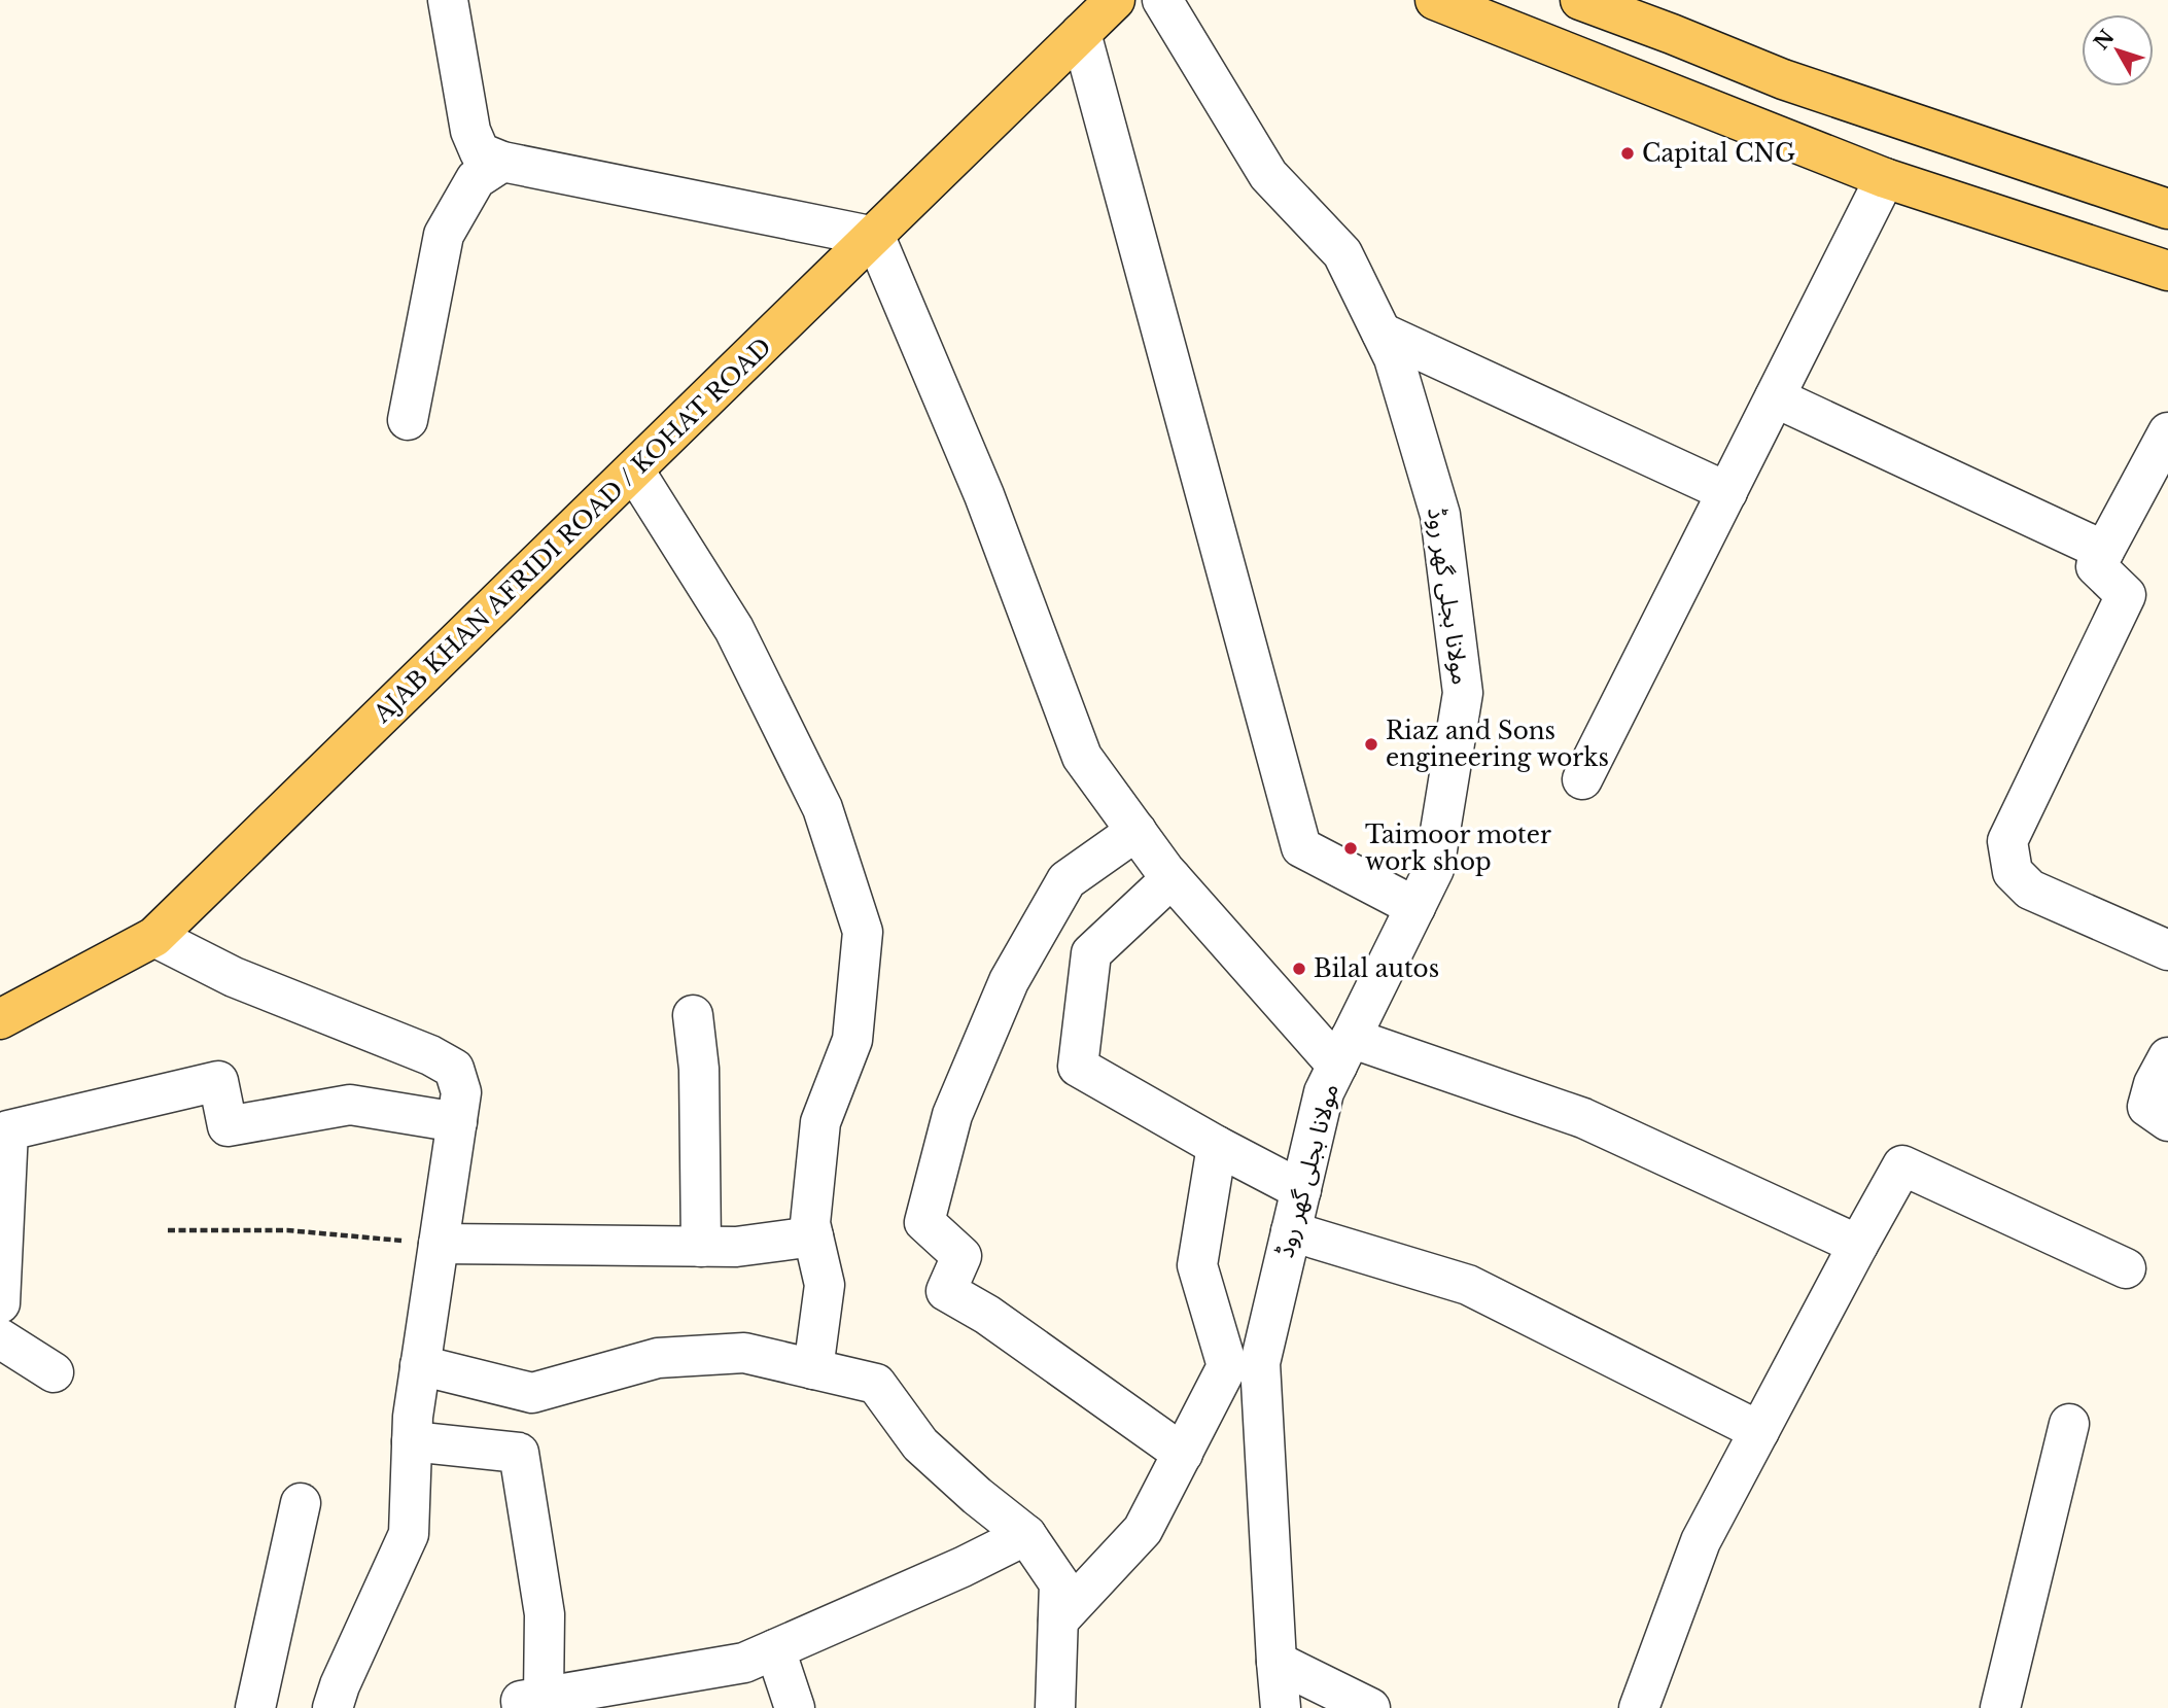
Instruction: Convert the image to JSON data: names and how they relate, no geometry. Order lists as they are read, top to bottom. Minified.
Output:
{"streets":{"main road":["AJAB KHAN AFRIDI ROAD / KOHAT ROAD"],"street":["مولانا بجلی گھر روڈ"]},"places":["Capital CNG","Riaz and Sons engineering works","Taimoor moter work shop","Bilal autos"],"north":"top left"}
